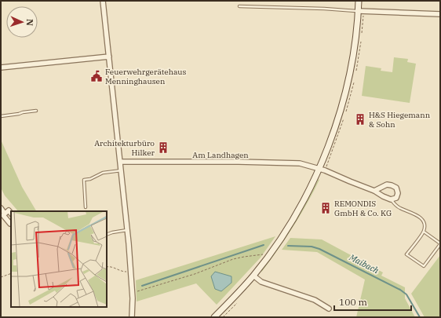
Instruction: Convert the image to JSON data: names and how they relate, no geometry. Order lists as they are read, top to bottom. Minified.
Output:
{"streets":{"street":["Am Landhagen"]},"water":["Maibach"],"places":{"public building":["Feuerwehrgerätehaus Menninghausen"],"building":["H&S Hiegemann & Sohn","Architekturbüro Hilker","REMONDIS GmbH & Co. KG"]},"scale_bar":"100 m","north":"right"}
